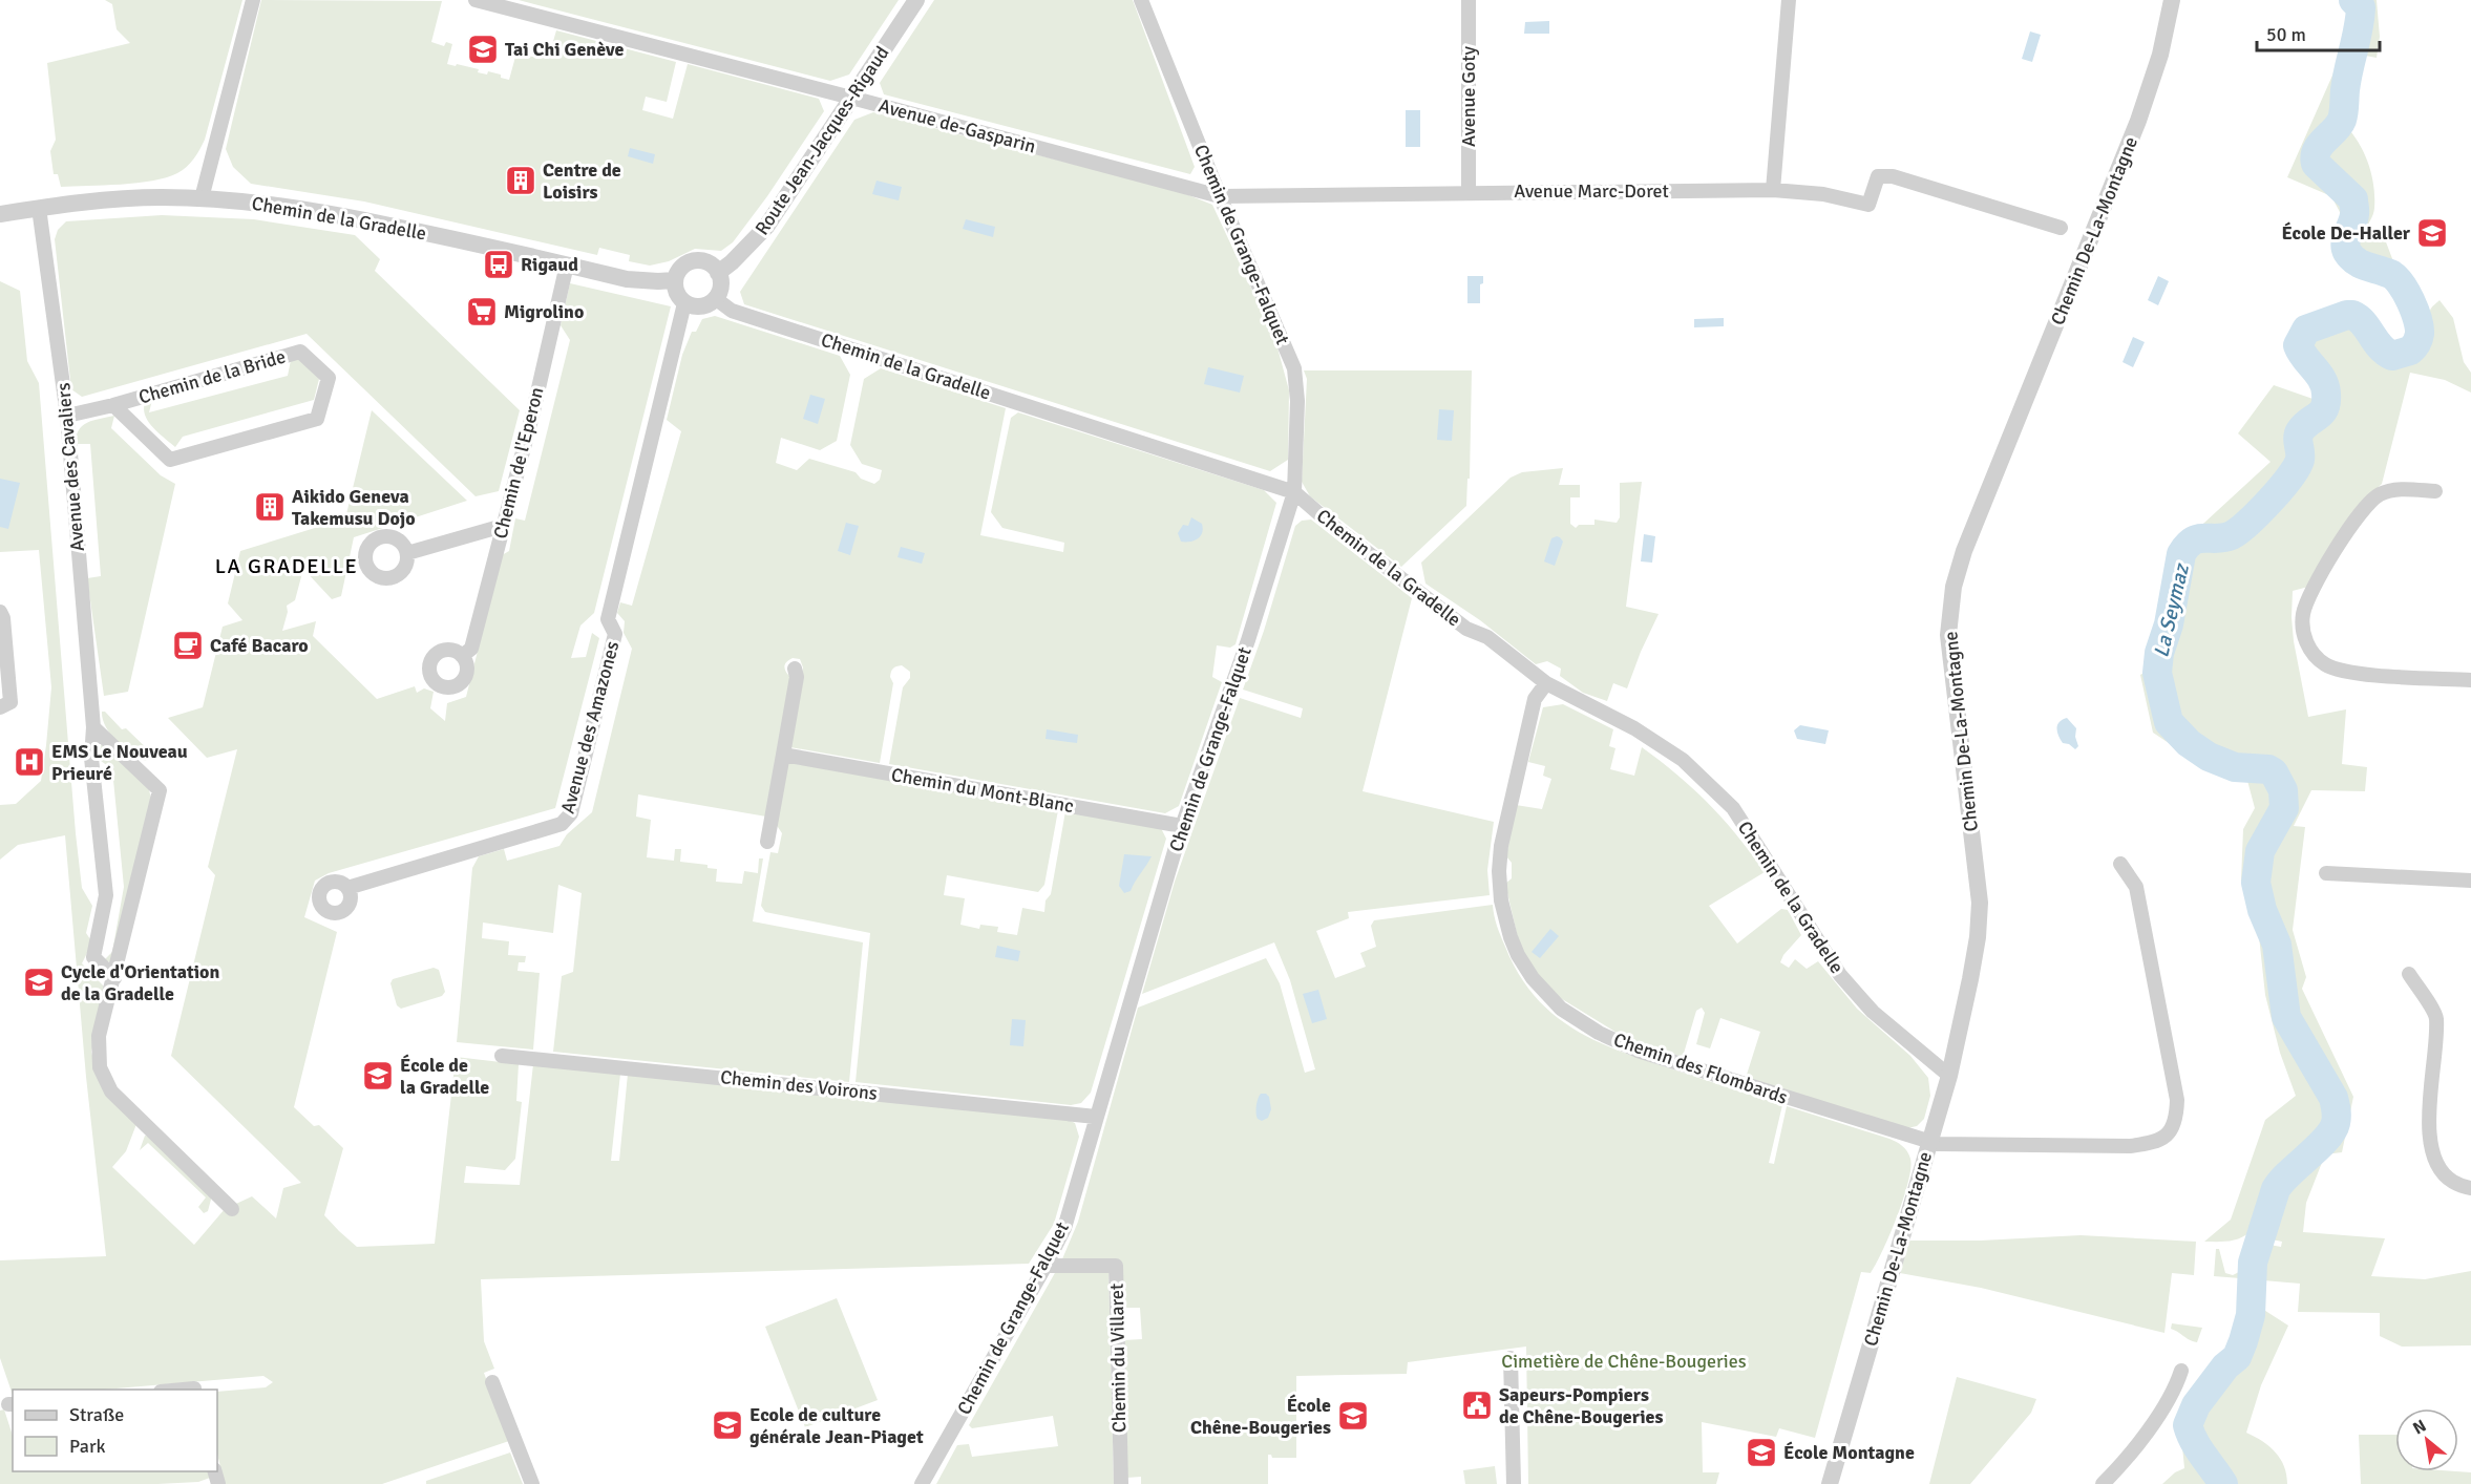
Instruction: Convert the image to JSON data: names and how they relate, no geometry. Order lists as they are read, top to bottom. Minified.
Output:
{"streets":{"street":["Avenue Goty","Avenue de-Gasparin","Route Jean-Jacques-Rigaud","Avenue Marc-Doret","Chemin de la Gradelle","Chemin De-La-Montagne","Chemin de Grange-Falquet","Chemin de la Bride","Chemin de l'Eperon","Avenue des Cavaliers","Avenue des Amazones","Chemin du Mont-Blanc","Chemin des Flombards","Chemin des Voirons","Chemin du Villaret"]},"crossings":[["Avenue Goty","Avenue Marc-Doret"],["Avenue de-Gasparin","Route Jean-Jacques-Rigaud"],["Avenue de-Gasparin","Avenue Marc-Doret"],["Avenue de-Gasparin","Chemin de Grange-Falquet"],["Route Jean-Jacques-Rigaud","Chemin de la Gradelle"],["Route Jean-Jacques-Rigaud","Avenue des Amazones"],["Avenue Marc-Doret","Chemin de Grange-Falquet"],["Chemin de la Gradelle","Chemin De-La-Montagne"],["Chemin de la Gradelle","Chemin de Grange-Falquet"],["Chemin de la Gradelle","Chemin de l'Eperon"],["Chemin de la Gradelle","Avenue des Cavaliers"],["Chemin de la Gradelle","Avenue des Amazones"],["Chemin de la Gradelle","Chemin des Flombards"],["Chemin De-La-Montagne","Chemin des Flombards"],["Chemin de Grange-Falquet","Chemin du Mont-Blanc"],["Chemin de Grange-Falquet","Chemin des Voirons"],["Chemin de Grange-Falquet","Chemin du Villaret"],["Chemin de la Bride","Avenue des Cavaliers"]],"districts":["LA GRADELLE"],"water":["La Seymaz"],"parks":["Cimetière de Chêne-Bougeries"],"places":{"school or university":["Tai Chi Genève","École De-Haller","Cycle d'Orientation de la Gradelle","École de la Gradelle","École Chêne-Bougeries","Ecole de culture générale Jean-Piaget","École Montagne"],"building":["Centre de Loisirs","Aikido Geneva Takemusu Dojo"],"bus stop":["Rigaud"],"supermarket":["Migrolino"],"cafe":["Café Bacaro"],"hospital":["EMS Le Nouveau Prieuré"],"public building":["Sapeurs-Pompiers de Chêne-Bougeries"]},"legend":["Straße","Park"],"scale_bar":"50 m","north":"top left"}
